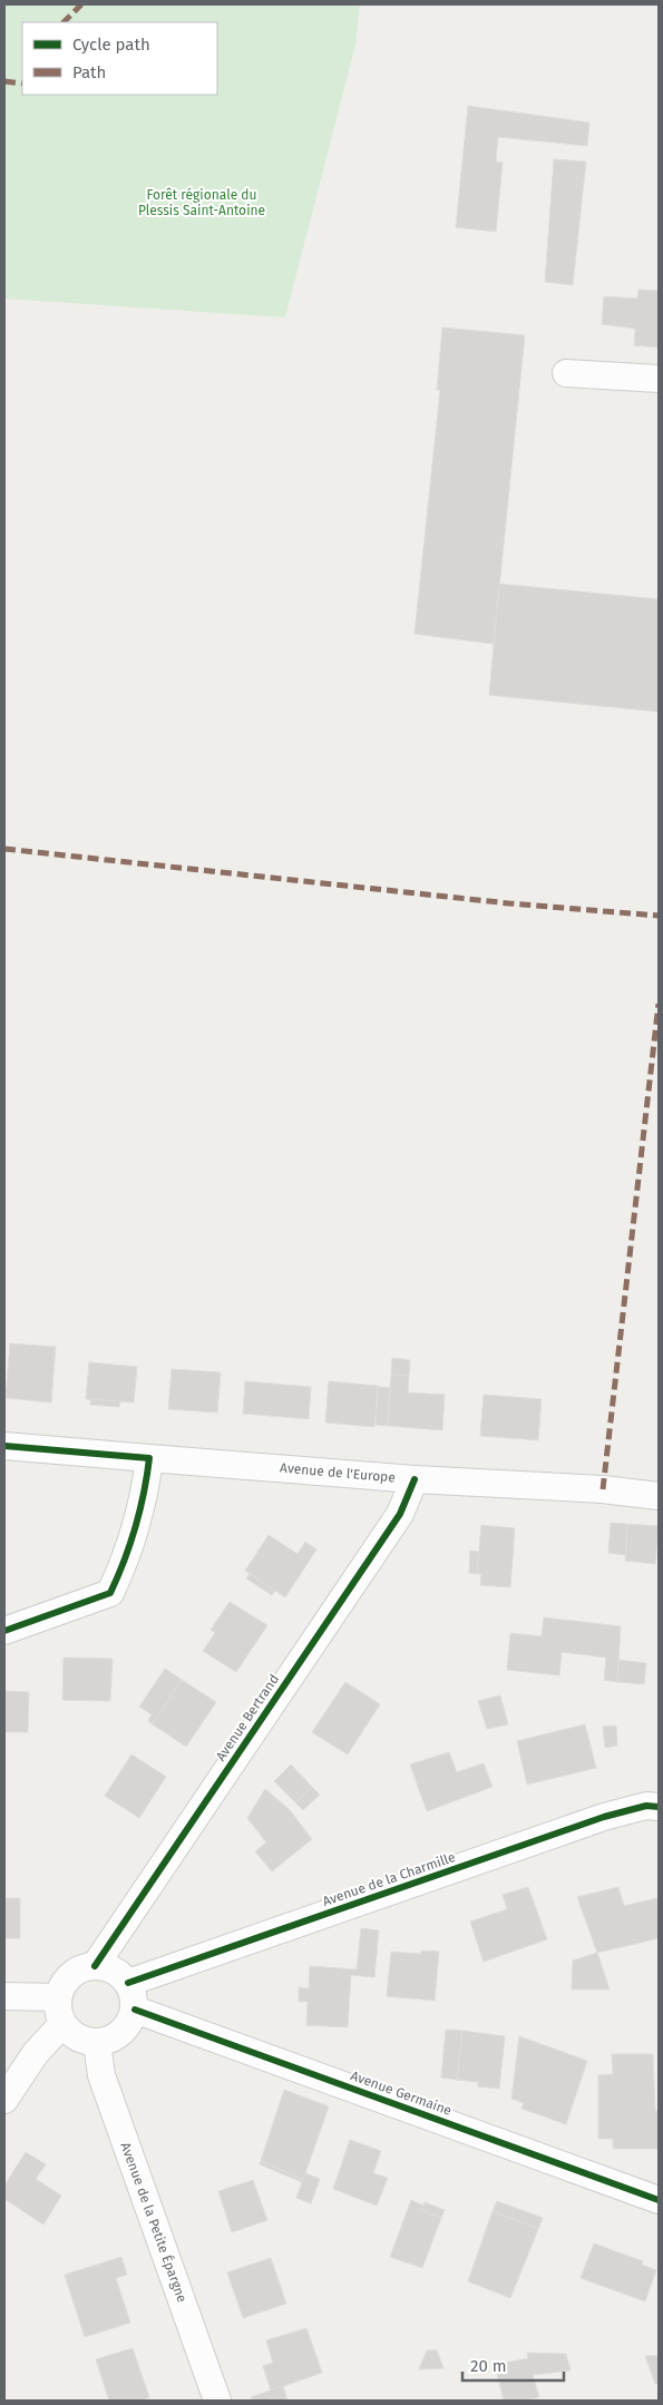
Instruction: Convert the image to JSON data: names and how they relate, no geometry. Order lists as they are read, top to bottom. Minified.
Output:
{"streets":{"street":["Avenue de l'Europe","Avenue Bertrand","Avenue de la Charmille","Avenue Germaine","Avenue de la Petite Épargne"]},"crossings":[["Avenue de l'Europe","Avenue Bertrand"],["Avenue Bertrand","Avenue de la Charmille"],["Avenue Bertrand","Avenue Germaine"],["Avenue Bertrand","Avenue de la Petite Épargne"],["Avenue de la Charmille","Avenue Germaine"],["Avenue de la Charmille","Avenue de la Petite Épargne"],["Avenue Germaine","Avenue de la Petite Épargne"]],"parks":["Forêt régionale du Plessis Saint-Antoine"],"legend":["Cycle path","Path"],"scale_bar":"20 m"}
